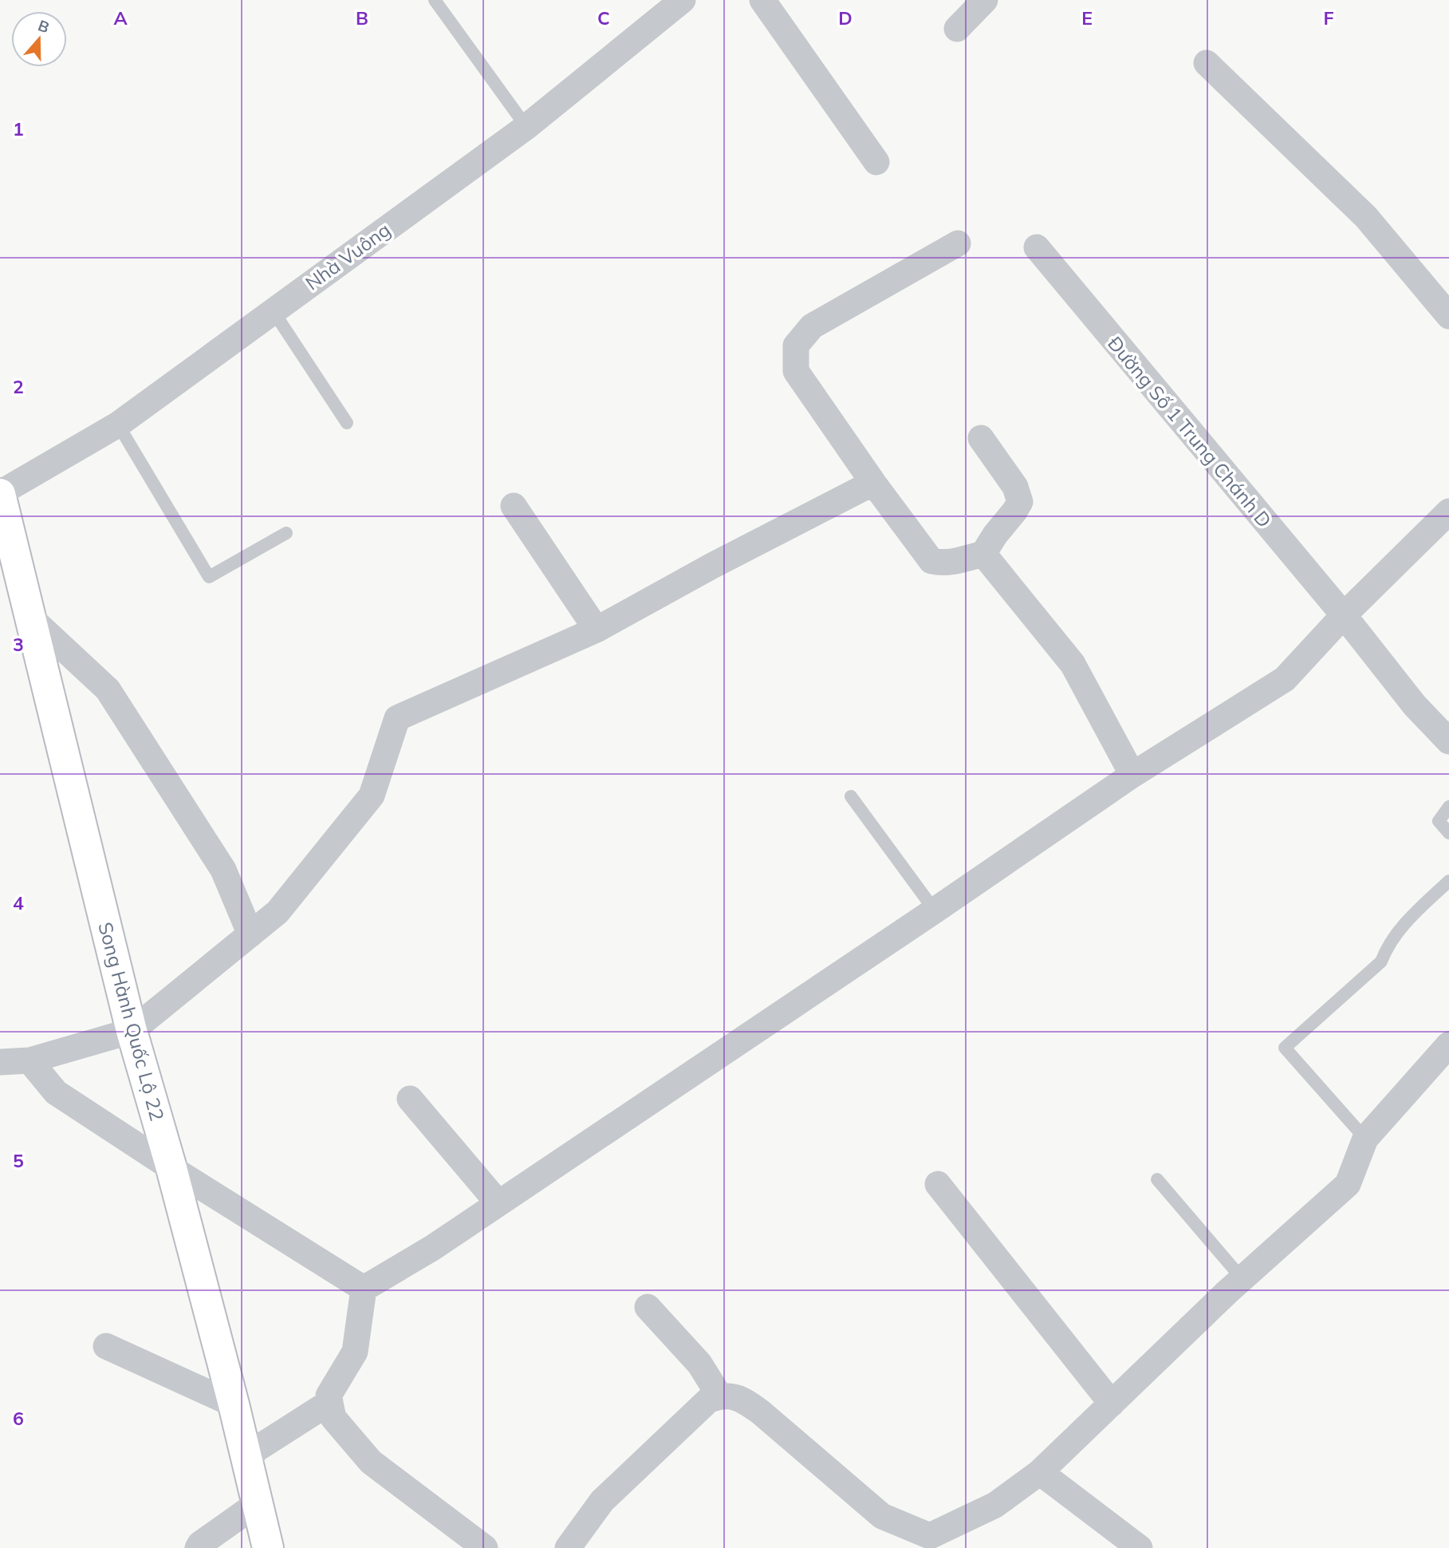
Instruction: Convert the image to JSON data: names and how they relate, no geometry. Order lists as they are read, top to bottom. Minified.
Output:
{"streets":{"street":["Nhà Vuông","Đường Số 1 Trung Chánh D","Song Hành Quốc Lộ 22"]},"crossings":[["Nhà Vuông","Song Hành Quốc Lộ 22"]],"north":"top","grid":{"columns":["A","B","C","D","E","F"],"rows":["1","2","3","4","5","6"]}}
